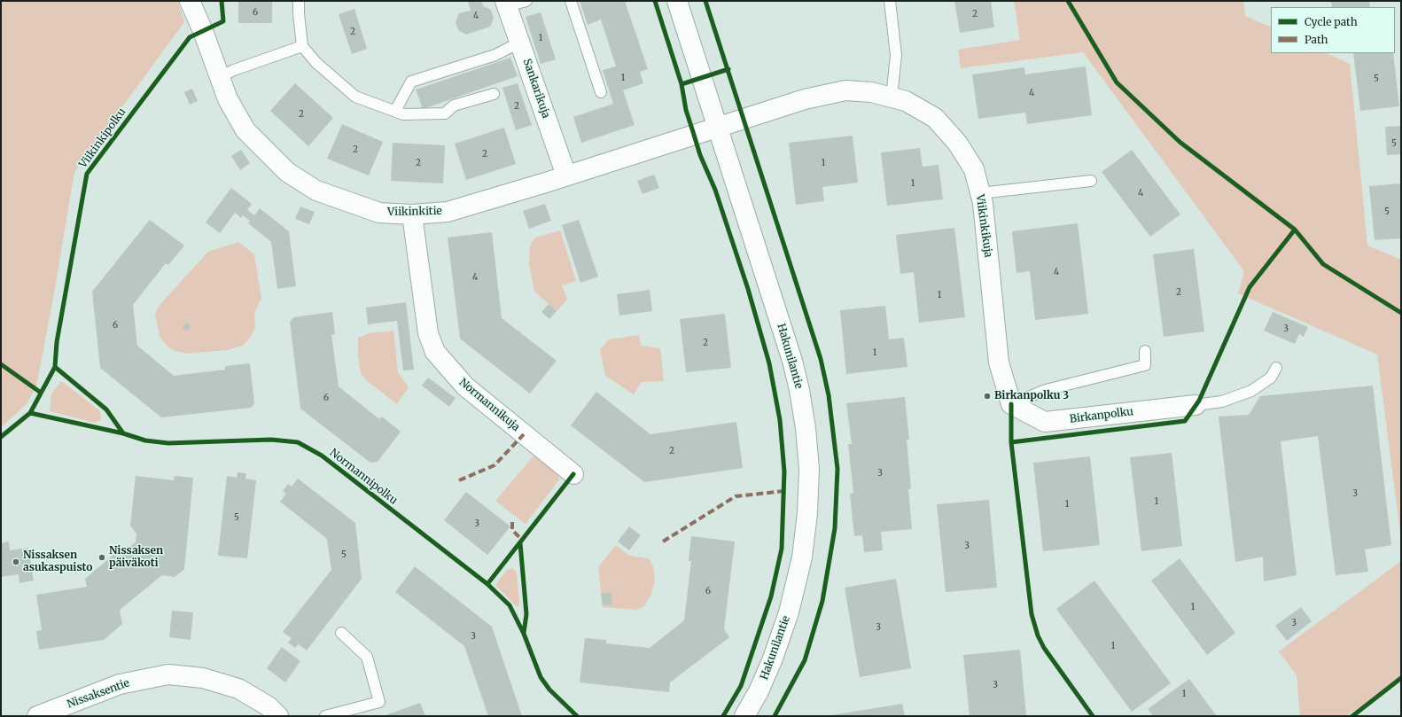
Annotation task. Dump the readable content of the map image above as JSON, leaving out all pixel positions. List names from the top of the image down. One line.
{"streets":{"street":["Sankarikuja","Viikinkitie","Viikinkikuja","Hakunilantie","Normannikuja","Birkanpolku","Nissaksentie"],"cycle path":["Viikinkipolku","Normannipolku"]},"crossings":[["Sankarikuja","Viikinkitie"],["Viikinkitie","Viikinkikuja"],["Viikinkitie","Hakunilantie"],["Viikinkitie","Normannikuja"],["Viikinkikuja","Hakunilantie"],["Viikinkikuja","Birkanpolku"]],"places":["Birkanpolku 3","Nissaksen päiväkoti","Nissaksen asukaspuisto"],"house_numbers":["6","2","4","2","1","1","5","4","2","2","5","2","2","2","1","1","4","5","4","4","2","1","6","3","2","1","6","2","3","3","1","1","5","3","3","5","6","1","3","3","3","1","3","1"],"legend":["Cycle path","Path"]}
